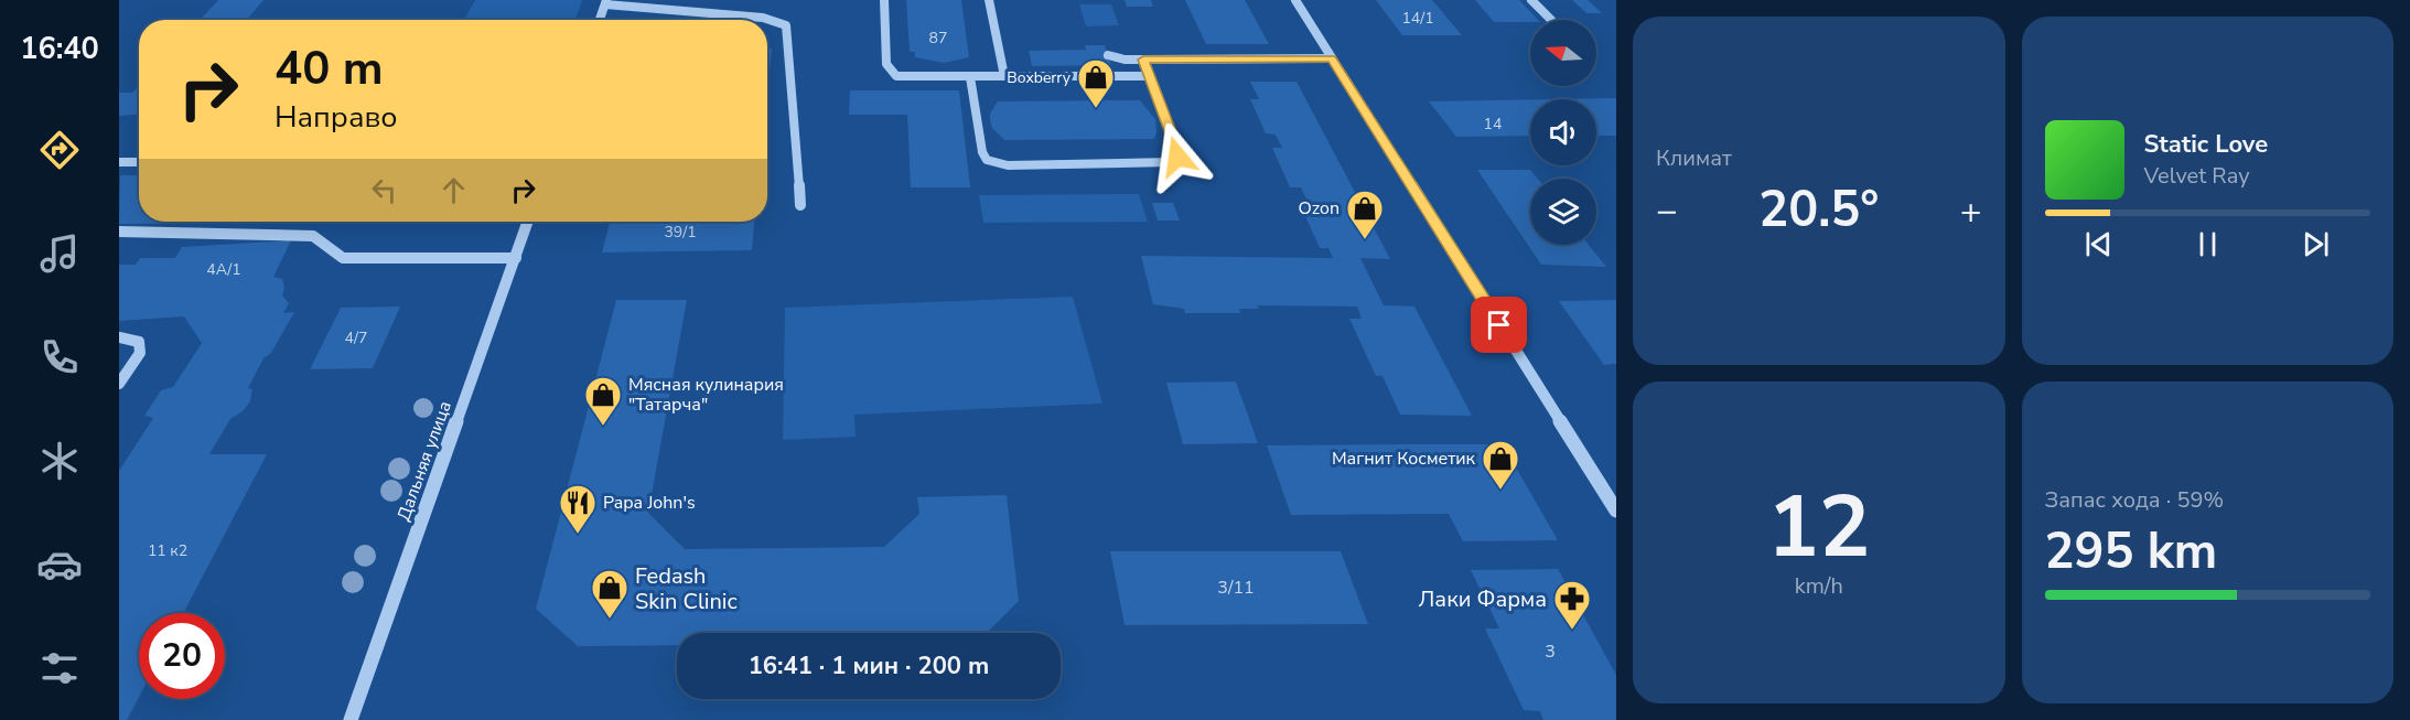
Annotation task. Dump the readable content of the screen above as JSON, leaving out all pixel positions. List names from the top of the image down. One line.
{"streets":{"street":["Дальняя улица"]},"places":{"shop":["Boxberry","Ozon","Мясная кулинария \"Татарча\"","Магнит Косметик","Fedash Skin Clinic"],"restaurant":["Papa John's"],"pharmacy":["Лаки Фарма"]},"house_numbers":["14/1","87","14","39/1","4А/1","4/7","11 к2","3/11","3"],"north":"left","page":{"tabs":"16:40","tile":["Климат",["12","km/h"],["Запас хода · 59%","295 km"]],"turn":["40 m","Направо"],"song":["Static Love","Velvet Ray"],"heat":["−","20.5°","+"],"limit":"20","trip":"16:41 · 1 мин · 200 m"}}
